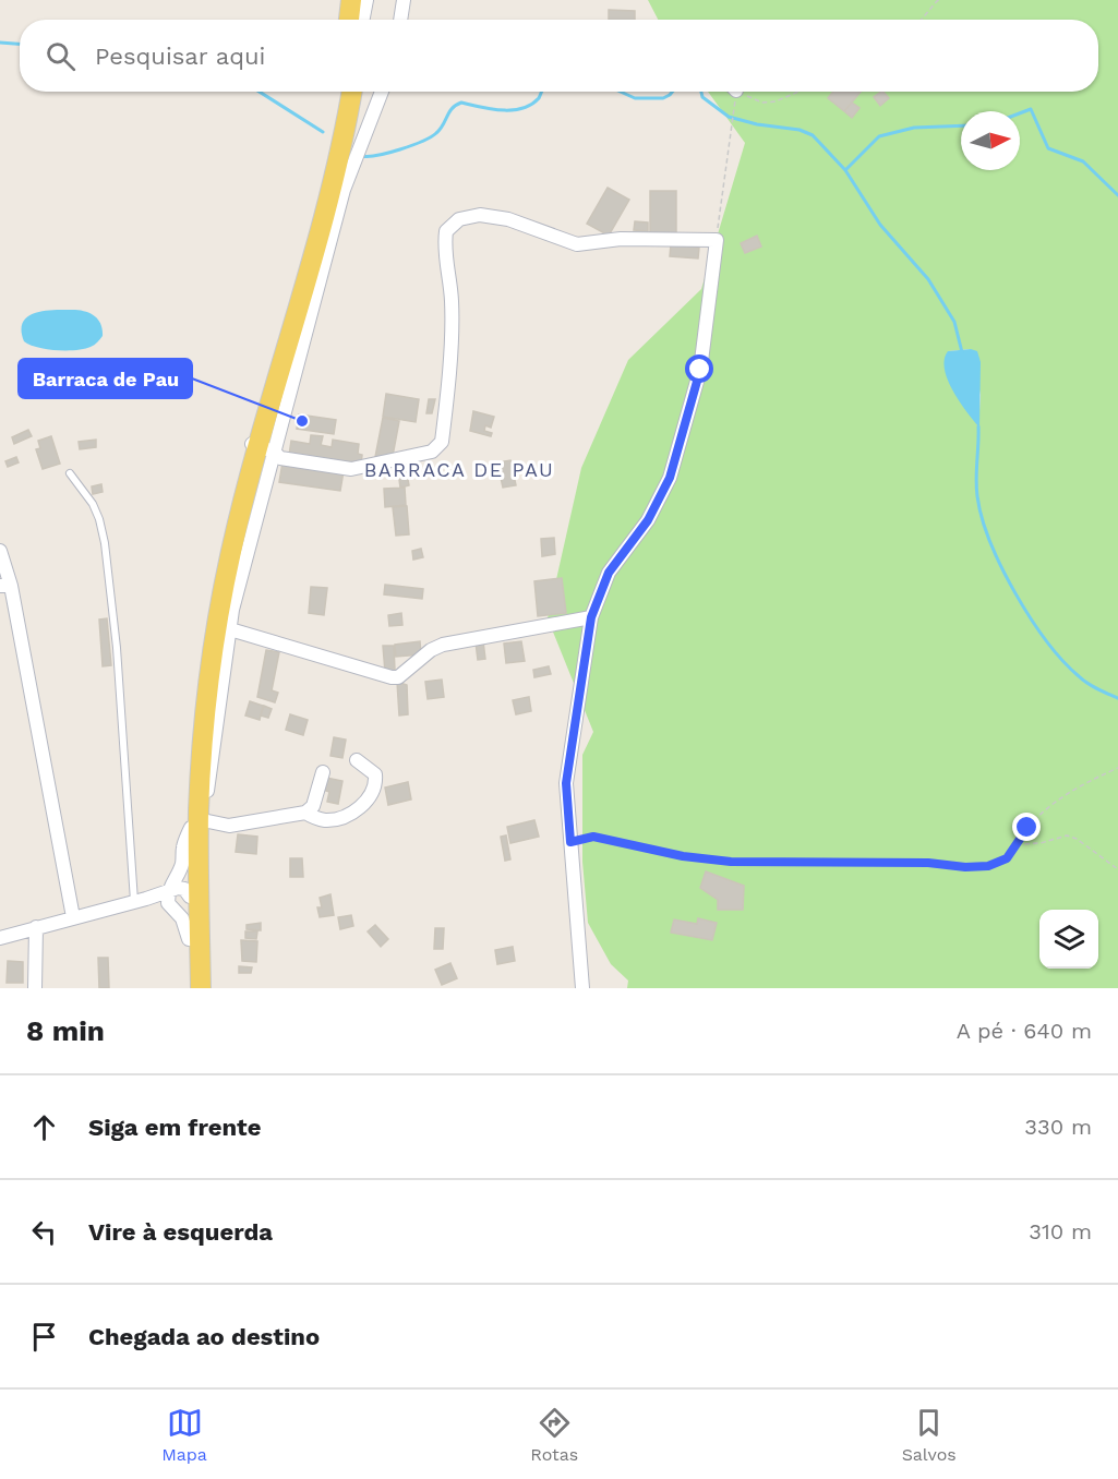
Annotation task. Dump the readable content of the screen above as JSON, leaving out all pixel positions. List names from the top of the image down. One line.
{"districts":["BARRACA DE PAU"],"places":["Barraca de Pau"],"north":"right","page":{"search":"Pesquisar aqui","heading":["8 min","A pé · 640 m"],"list":[["Siga em frente","330 m"],["Vire à esquerda","310 m"],"Chegada ao destino"],"nav":["Mapa","Rotas","Salvos"]}}
